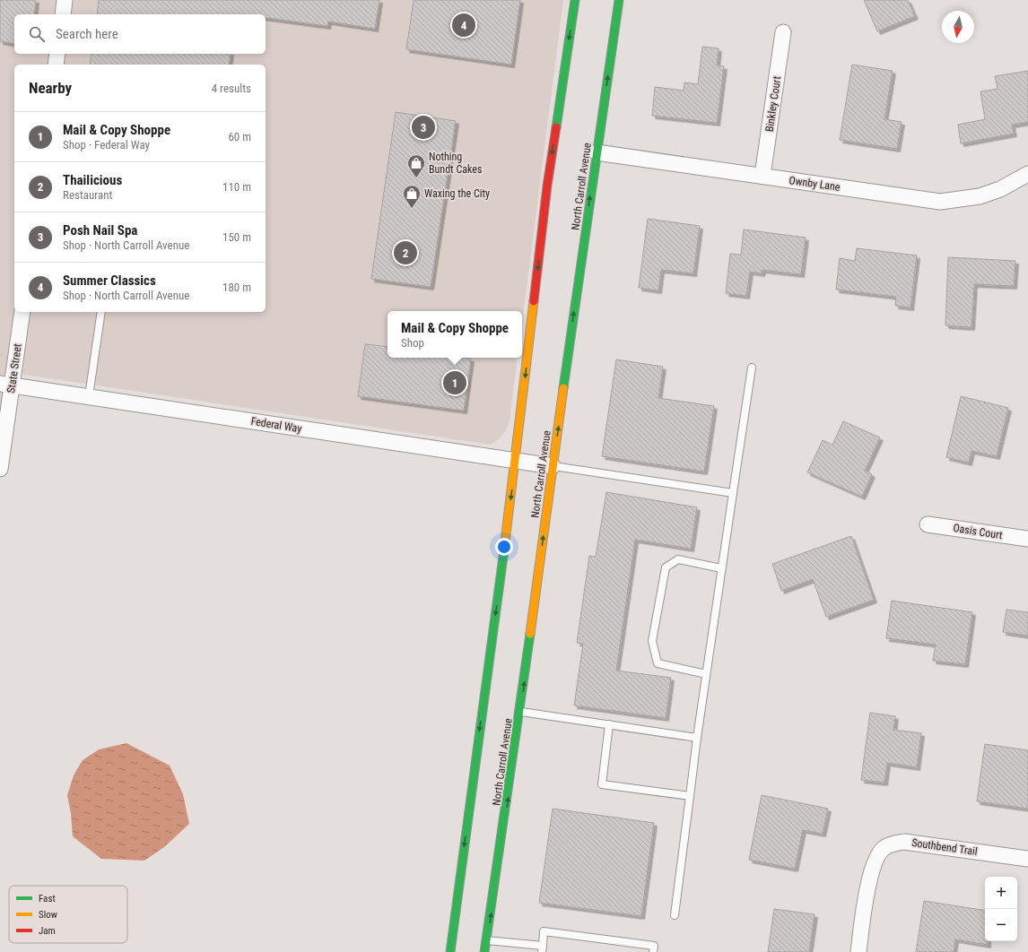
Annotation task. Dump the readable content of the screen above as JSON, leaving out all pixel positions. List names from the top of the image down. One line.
{"streets":{"main road":["North Carroll Avenue"],"street":["Binkley Court","Ownby Lane","State Street","Federal Way","Oasis Court","Southbend Trail"]},"crossings":[["Binkley Court","Ownby Lane"],["Ownby Lane","North Carroll Avenue"],["North Carroll Avenue","Federal Way"],["State Street","Federal Way"]],"places":{"shop":["Nothing Bundt Cakes","Waxing the City"]},"legend":["Fast","Slow","Jam"],"north":"bottom","page":{"pins":["4","3","2","1"],"search":"Search here","heading":["Nearby","4 results"],"list":[{"mark":"1","name":"Mail & Copy Shoppe","note":"Shop · Federal Way","value":"60 m"},{"mark":"2","name":"Thailicious","note":"Restaurant","value":"110 m"},{"mark":"3","name":"Posh Nail Spa","note":"Shop · North Carroll Avenue","value":"150 m"},{"mark":"4","name":"Summer Classics","note":"Shop · North Carroll Avenue","value":"180 m"}],"popup":["Mail & Copy Shoppe","Shop"],"map_buttons":["+","−"]}}
